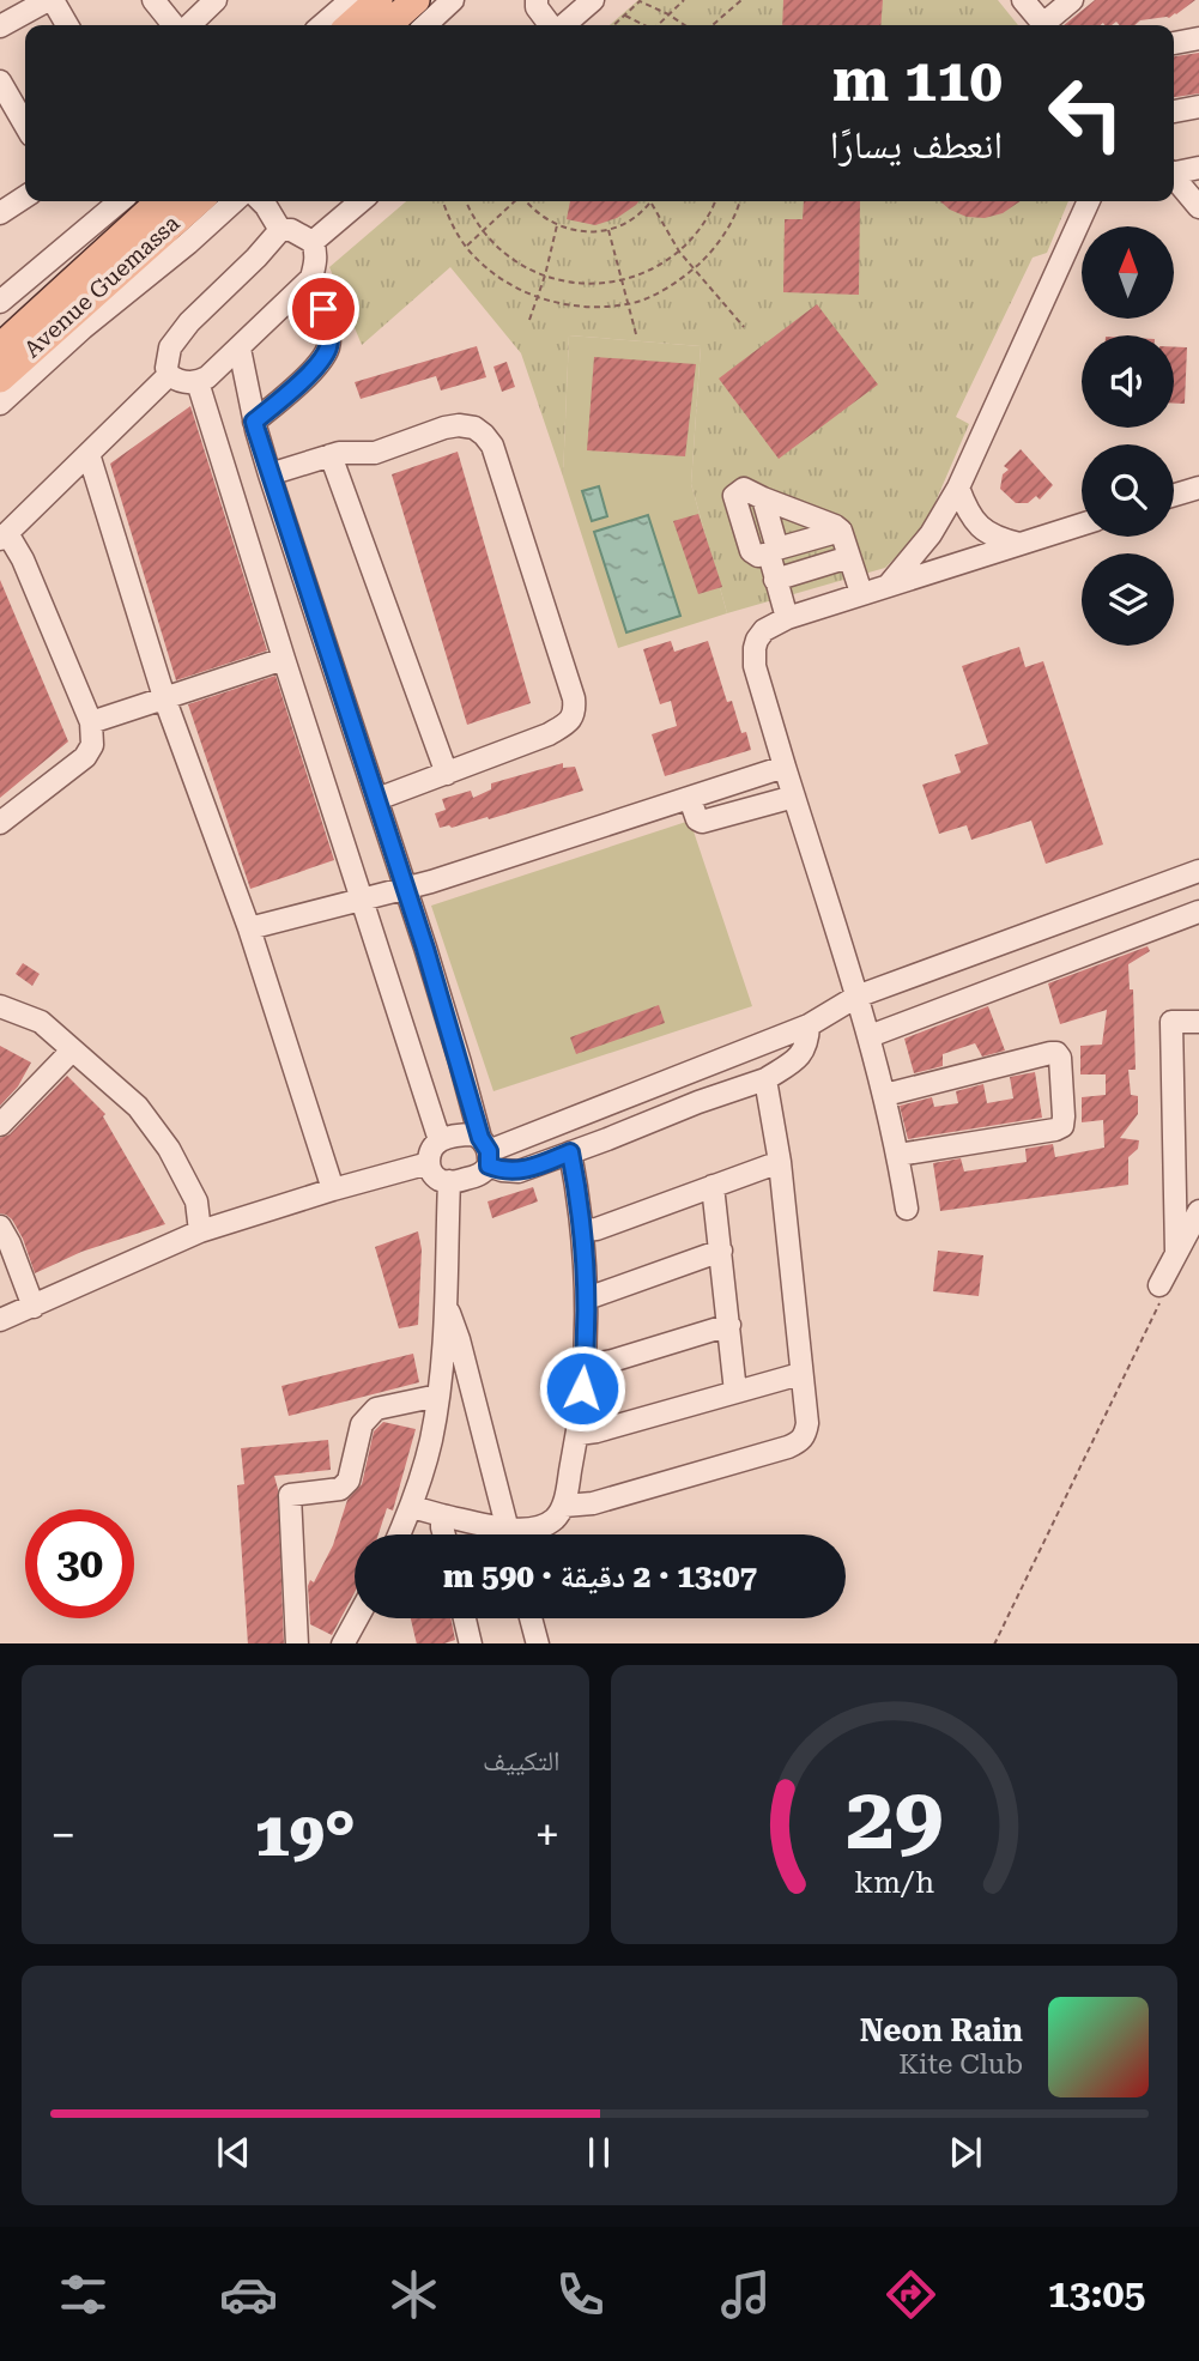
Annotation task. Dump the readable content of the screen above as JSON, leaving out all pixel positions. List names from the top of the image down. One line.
{"streets":{"main road":["Avenue Guemassa"]},"north":"top","page":{"turn":["110 m","انعطف يسارًا"],"limit":"30","trip":"13:07 · 2 دقيقة · 590 m","tile":"التكييف","heat":["−","19°","+"],"song":["Neon Rain","Kite Club"],"tabs":"13:05","gauge":["29","km/h"]}}
